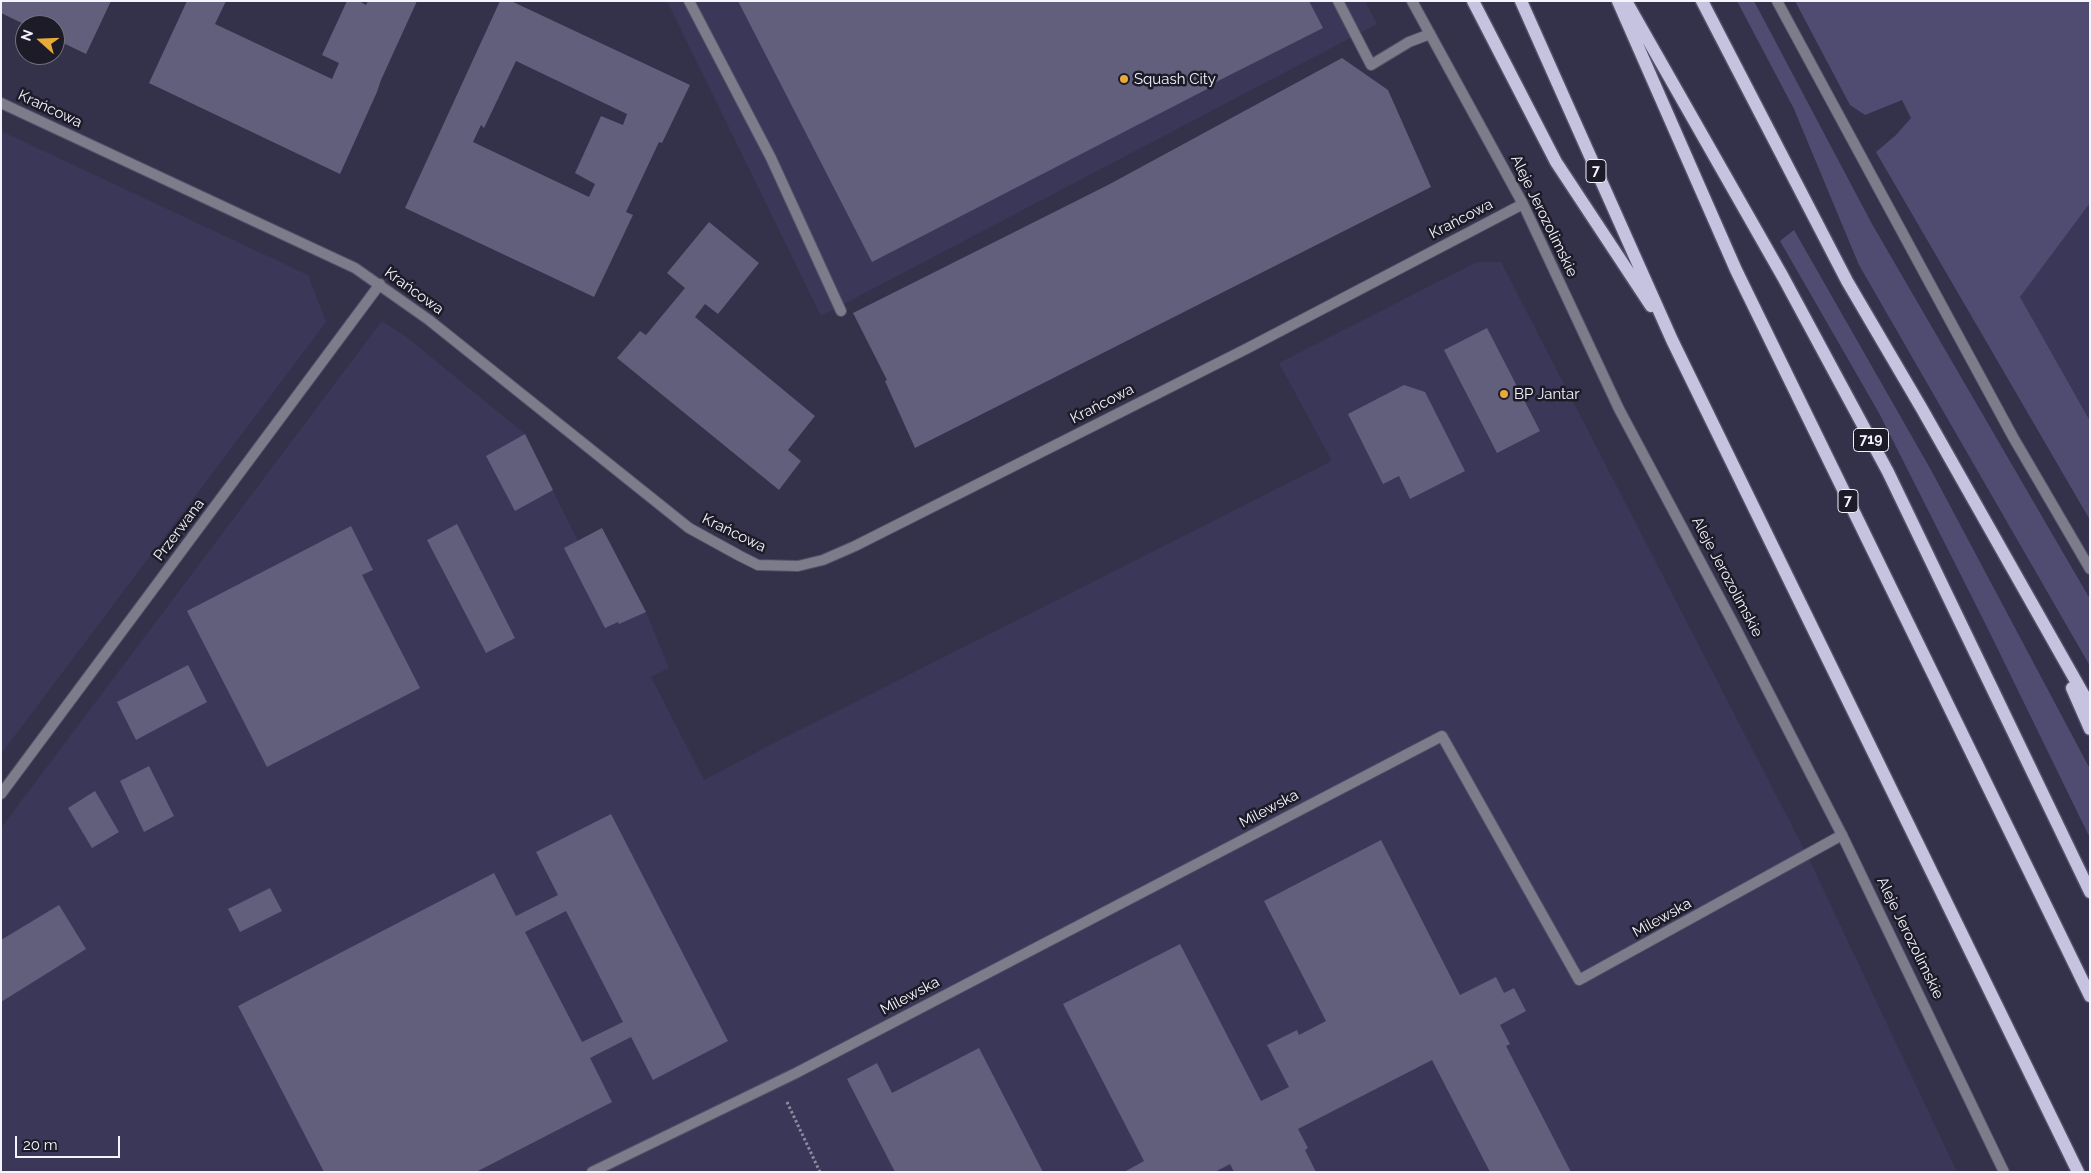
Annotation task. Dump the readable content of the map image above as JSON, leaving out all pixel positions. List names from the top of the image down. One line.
{"streets":{"main road":["7","719"],"street":["Krańcowa","Aleje Jerozolimskie","Przerwana","Milewska"]},"crossings":[["Krańcowa","Aleje Jerozolimskie"],["Krańcowa","Przerwana"],["Aleje Jerozolimskie","Milewska"]],"places":["Squash City","BP Jantar"],"scale_bar":"20 m","north":"left"}
